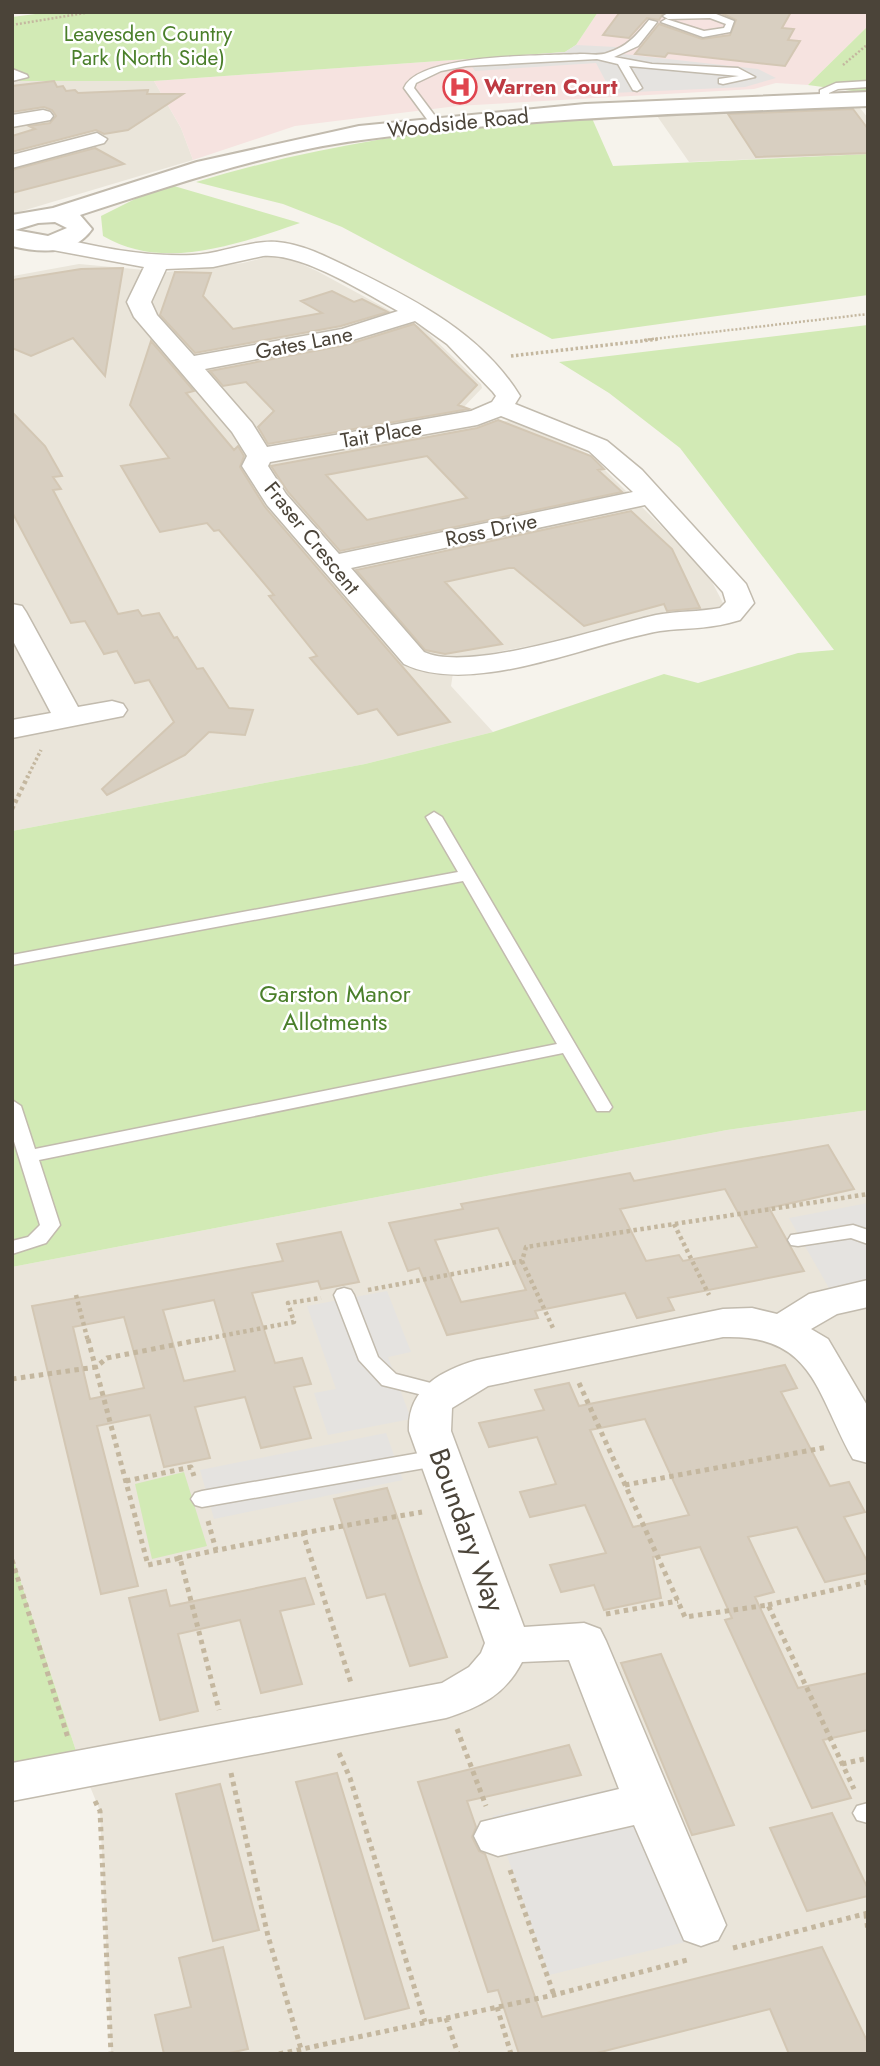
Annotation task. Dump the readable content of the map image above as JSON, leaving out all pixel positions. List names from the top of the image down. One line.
{"streets":{"street":["Woodside Road","Gates Lane","Tait Place","Ross Drive","Fraser Crescent","Boundary Way"]},"crossings":[["Gates Lane","Fraser Crescent"],["Tait Place","Fraser Crescent"],["Ross Drive","Fraser Crescent"]],"parks":["Leavesden Country Park (North Side)","Garston Manor Allotments"],"places":{"hospital":["Warren Court"]}}
